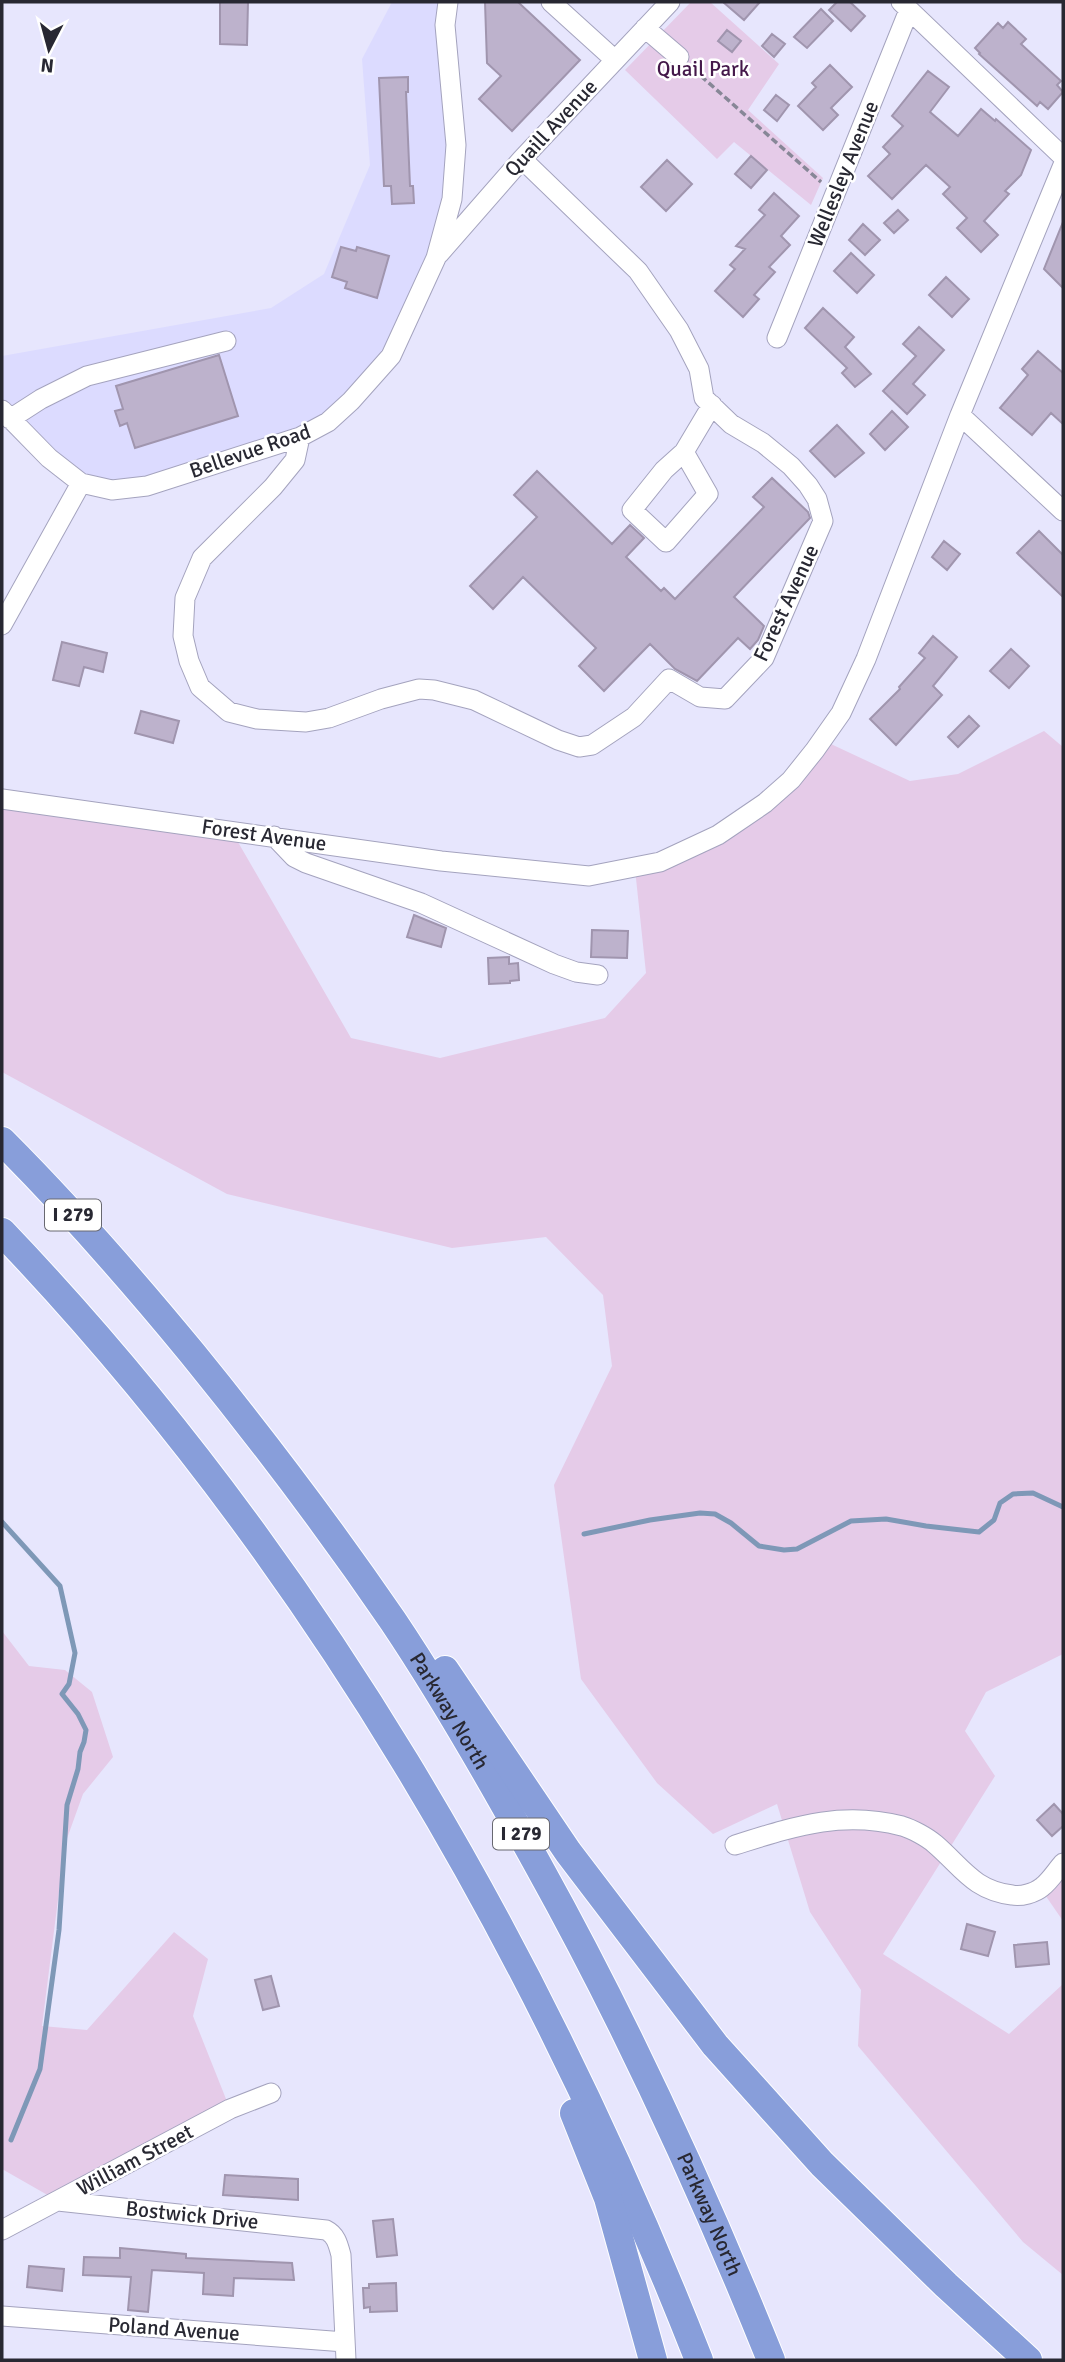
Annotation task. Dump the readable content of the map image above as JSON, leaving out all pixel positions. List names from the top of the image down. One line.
{"streets":{"highway":["I 279","Parkway North"],"street":["Quaill Avenue","Wellesley Avenue","Bellevue Road","Forest Avenue","William Street","Bostwick Drive","Poland Avenue"]},"crossings":[["Quaill Avenue","Bellevue Road"],["Quaill Avenue","Forest Avenue"],["Bellevue Road","Forest Avenue"],["William Street","Bostwick Drive"],["Bostwick Drive","Poland Avenue"]],"parks":["Quail Park"],"north":"bottom"}
